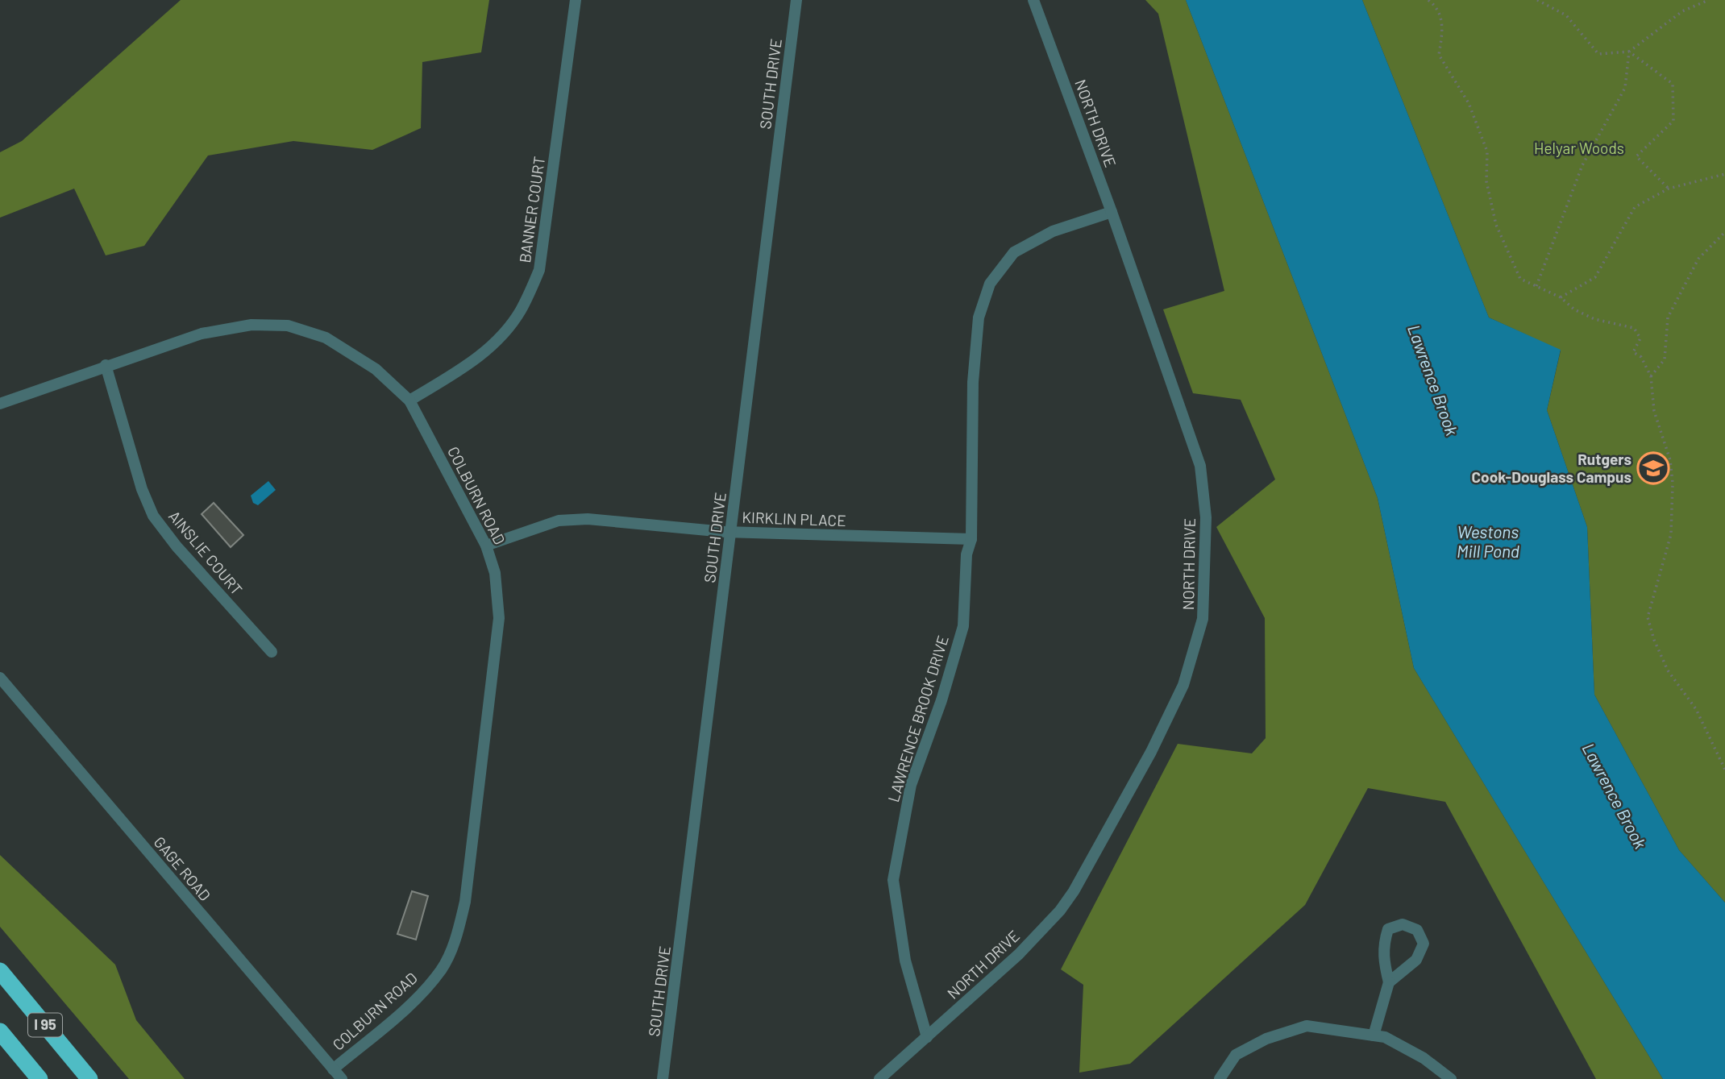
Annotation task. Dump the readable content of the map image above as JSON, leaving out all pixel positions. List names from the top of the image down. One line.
{"streets":{"highway":["I 95"],"street":["SOUTH DRIVE","NORTH DRIVE","BANNER COURT","COLBURN ROAD","KIRKLIN PLACE","AINSLIE COURT","LAWRENCE BROOK DRIVE","GAGE ROAD"]},"crossings":[["SOUTH DRIVE","KIRKLIN PLACE"],["NORTH DRIVE","LAWRENCE BROOK DRIVE"],["BANNER COURT","COLBURN ROAD"],["COLBURN ROAD","KIRKLIN PLACE"],["COLBURN ROAD","AINSLIE COURT"],["COLBURN ROAD","GAGE ROAD"],["KIRKLIN PLACE","LAWRENCE BROOK DRIVE"]],"water":["Lawrence Brook","Westons Mill Pond"],"parks":["Helyar Woods"],"places":{"school or university":["Rutgers Cook-Douglass Campus"]}}
